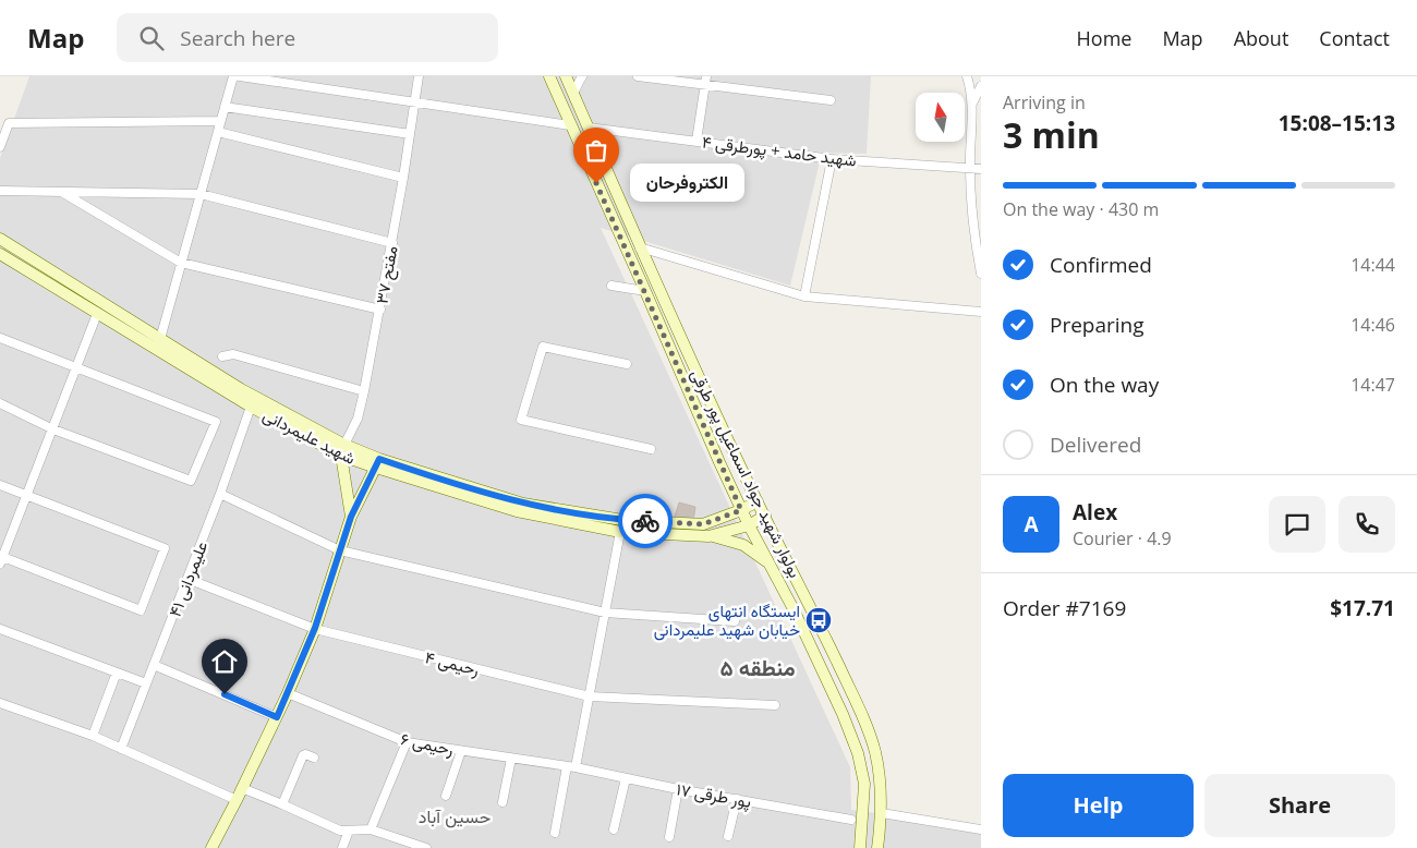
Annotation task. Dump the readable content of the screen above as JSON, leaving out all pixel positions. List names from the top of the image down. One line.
{"streets":{"main road":["شهید علیمردانی","بولوار شهید جواد اسماعیل پور طرقی"],"street":["شهید حامد + پورطرقی ۴","مفتح ۳۷","علیمردانی ۴۱","رحیمی ۴","رحیمی ۶","پور طرقی ۱۷"]},"crossings":[["شهید حامد + پورطرقی ۴","بولوار شهید جواد اسماعیل پور طرقی"],["مفتح ۳۷","شهید علیمردانی"],["شهید علیمردانی","بولوار شهید جواد اسماعیل پور طرقی"],["شهید علیمردانی","علیمردانی ۴۱"],["علیمردانی ۴۱","رحیمی ۴"],["رحیمی ۶","پور طرقی ۱۷"]],"districts":["منطقه ۵","حسین آباد"],"places":{"other":["الکتروفرحان"],"bus stop":["ایستگاه انتهای خیابان شهید علیمردانی"]},"north":"top","page":{"header":"Map","search":"Search here","nav":["Home","Map","About","Contact"],"heading":["3 min","Arriving in","15:08–15:13"],"panel":["Alex","Courier · 4.9","Order #7169","$17.71"],"bubble":"الکتروفرحان","bar":"On the way · 430 m","list":[["Confirmed","14:44"],["Preparing","14:46"],["On the way","14:47"],"Delivered"],"round":"A","buttons":["Help","Share"]}}
